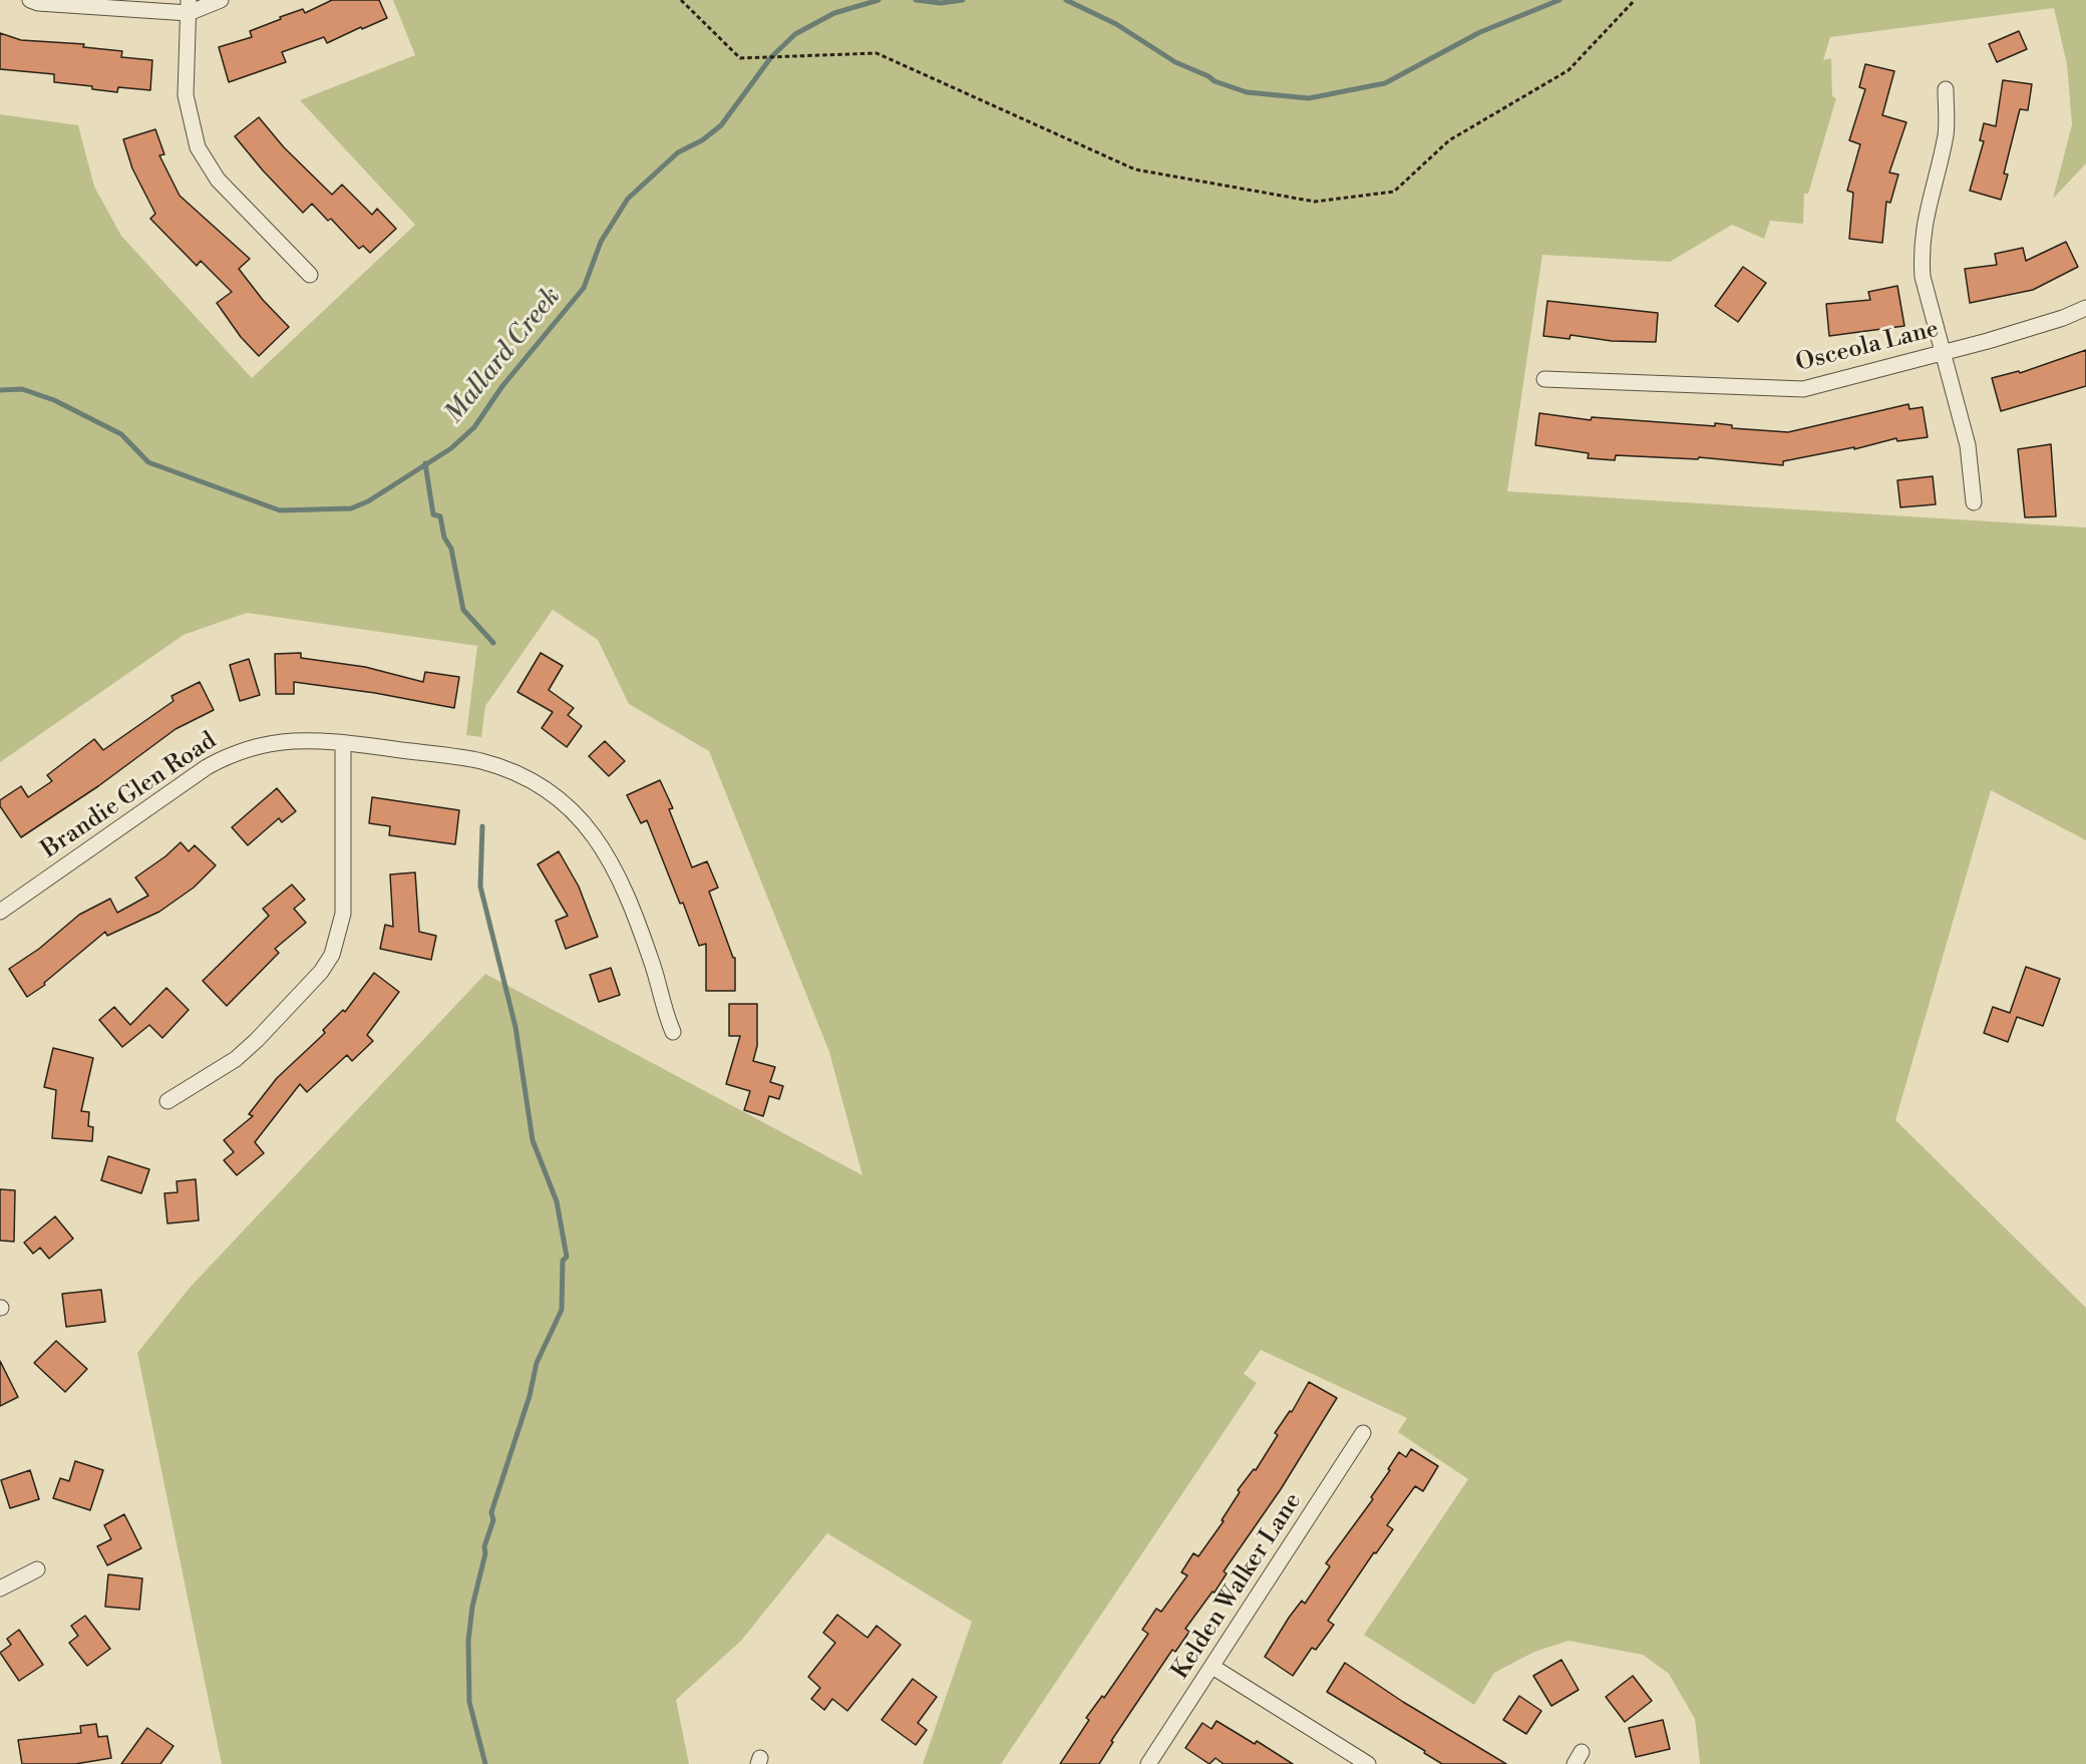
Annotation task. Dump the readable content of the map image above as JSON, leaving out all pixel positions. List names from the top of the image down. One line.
{"streets":{"street":["Osceola Lane","Brandie Glen Road","Kelden Walker Lane"]},"water":["Mallard Creek"]}
